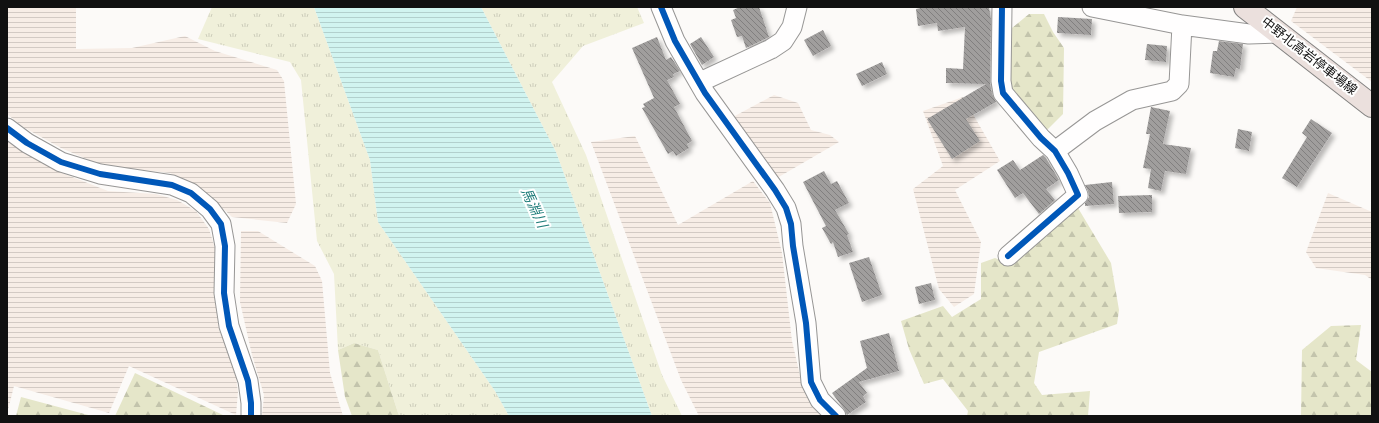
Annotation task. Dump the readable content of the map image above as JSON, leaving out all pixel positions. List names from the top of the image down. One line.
{"streets":{"main road":["中野北高岩停車場線"]},"water":["馬淵川"]}
